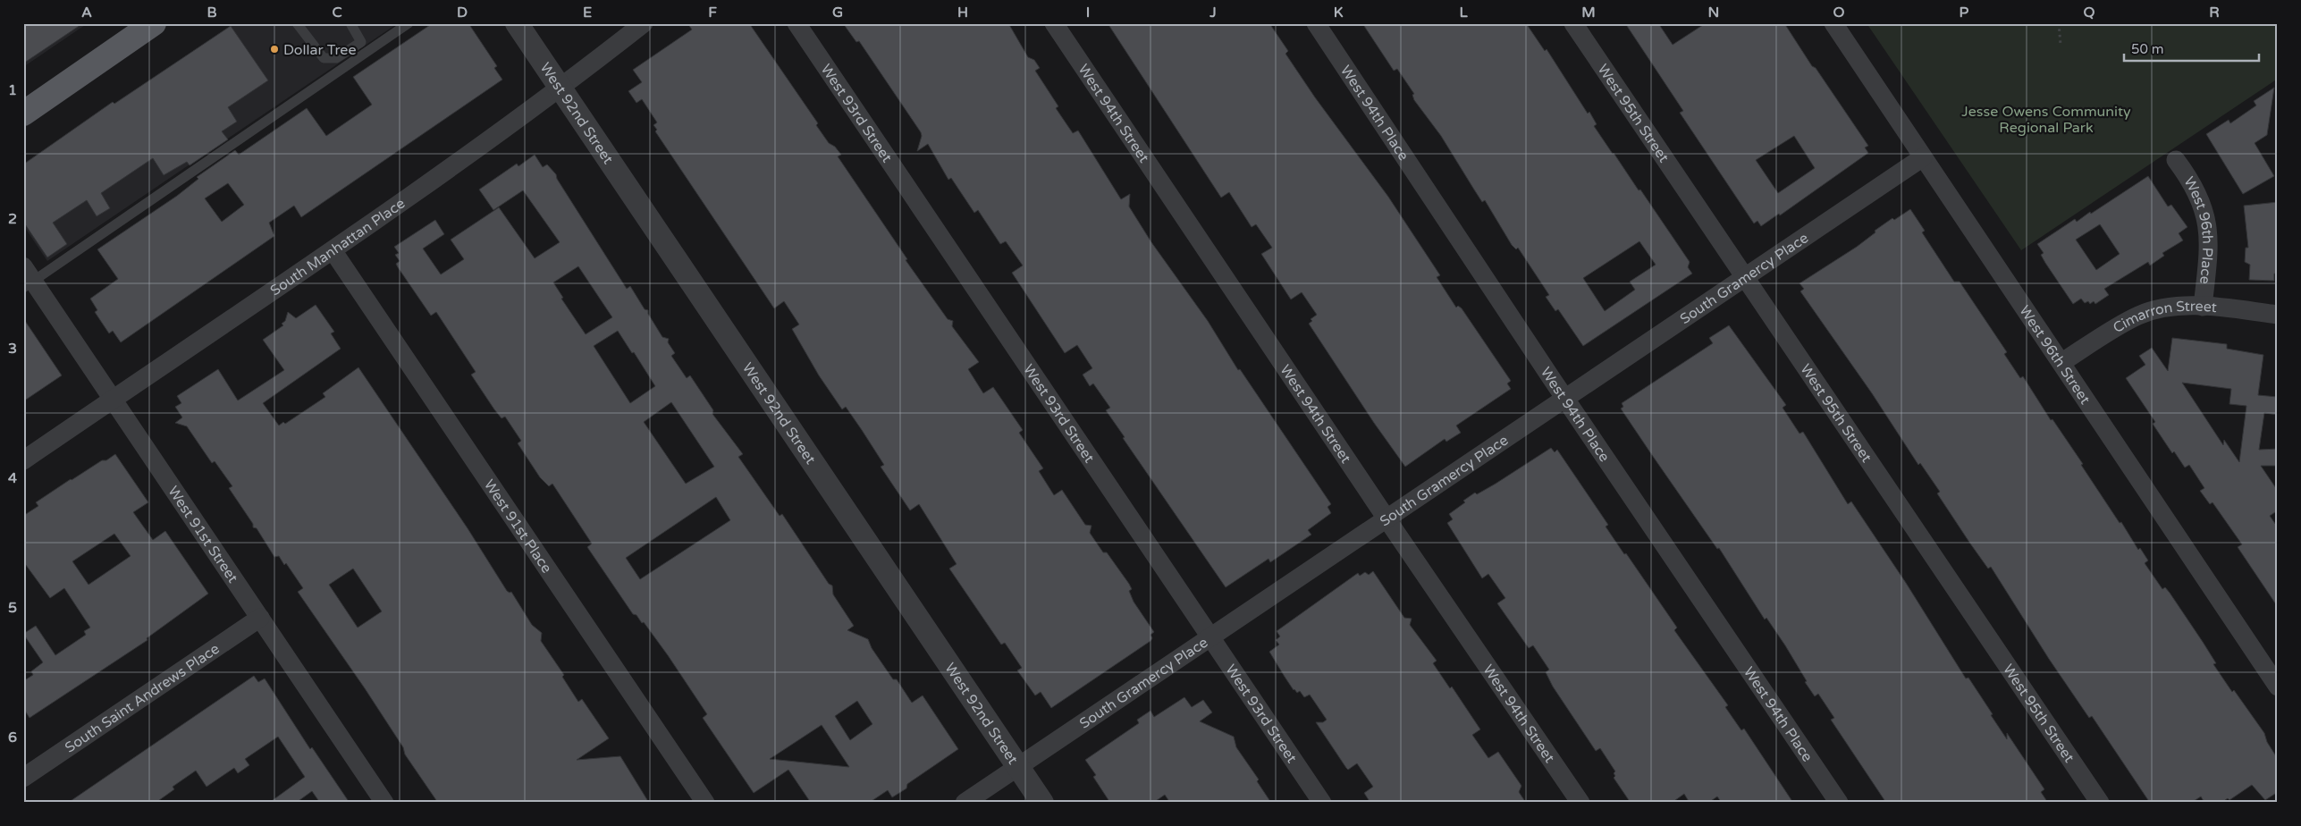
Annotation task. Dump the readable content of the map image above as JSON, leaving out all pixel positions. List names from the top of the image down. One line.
{"streets":{"street":["West 92nd Street","West 93rd Street","West 94th Place","West 94th Street","West 95th Street","West 96th Place","South Manhattan Place","South Gramercy Place","Cimarron Street","West 96th Street","West 91st Place","West 91st Street","South Saint Andrews Place"]},"crossings":[["West 92nd Street","South Manhattan Place"],["West 92nd Street","South Gramercy Place"],["West 93rd Street","South Gramercy Place"],["West 94th Place","South Gramercy Place"],["West 94th Street","South Gramercy Place"],["West 95th Street","South Gramercy Place"],["West 96th Place","Cimarron Street"],["South Manhattan Place","West 91st Place"],["South Manhattan Place","West 91st Street"],["South Gramercy Place","West 96th Street"],["Cimarron Street","West 96th Street"],["West 91st Street","South Saint Andrews Place"]],"parks":["Jesse Owens Community Regional Park"],"places":["Dollar Tree"],"scale_bar":"50 m","grid":{"columns":["A","B","C","D","E","F","G","H","I","J","K","L","M","N","O","P","Q","R"],"rows":["1","2","3","4","5","6"]}}
